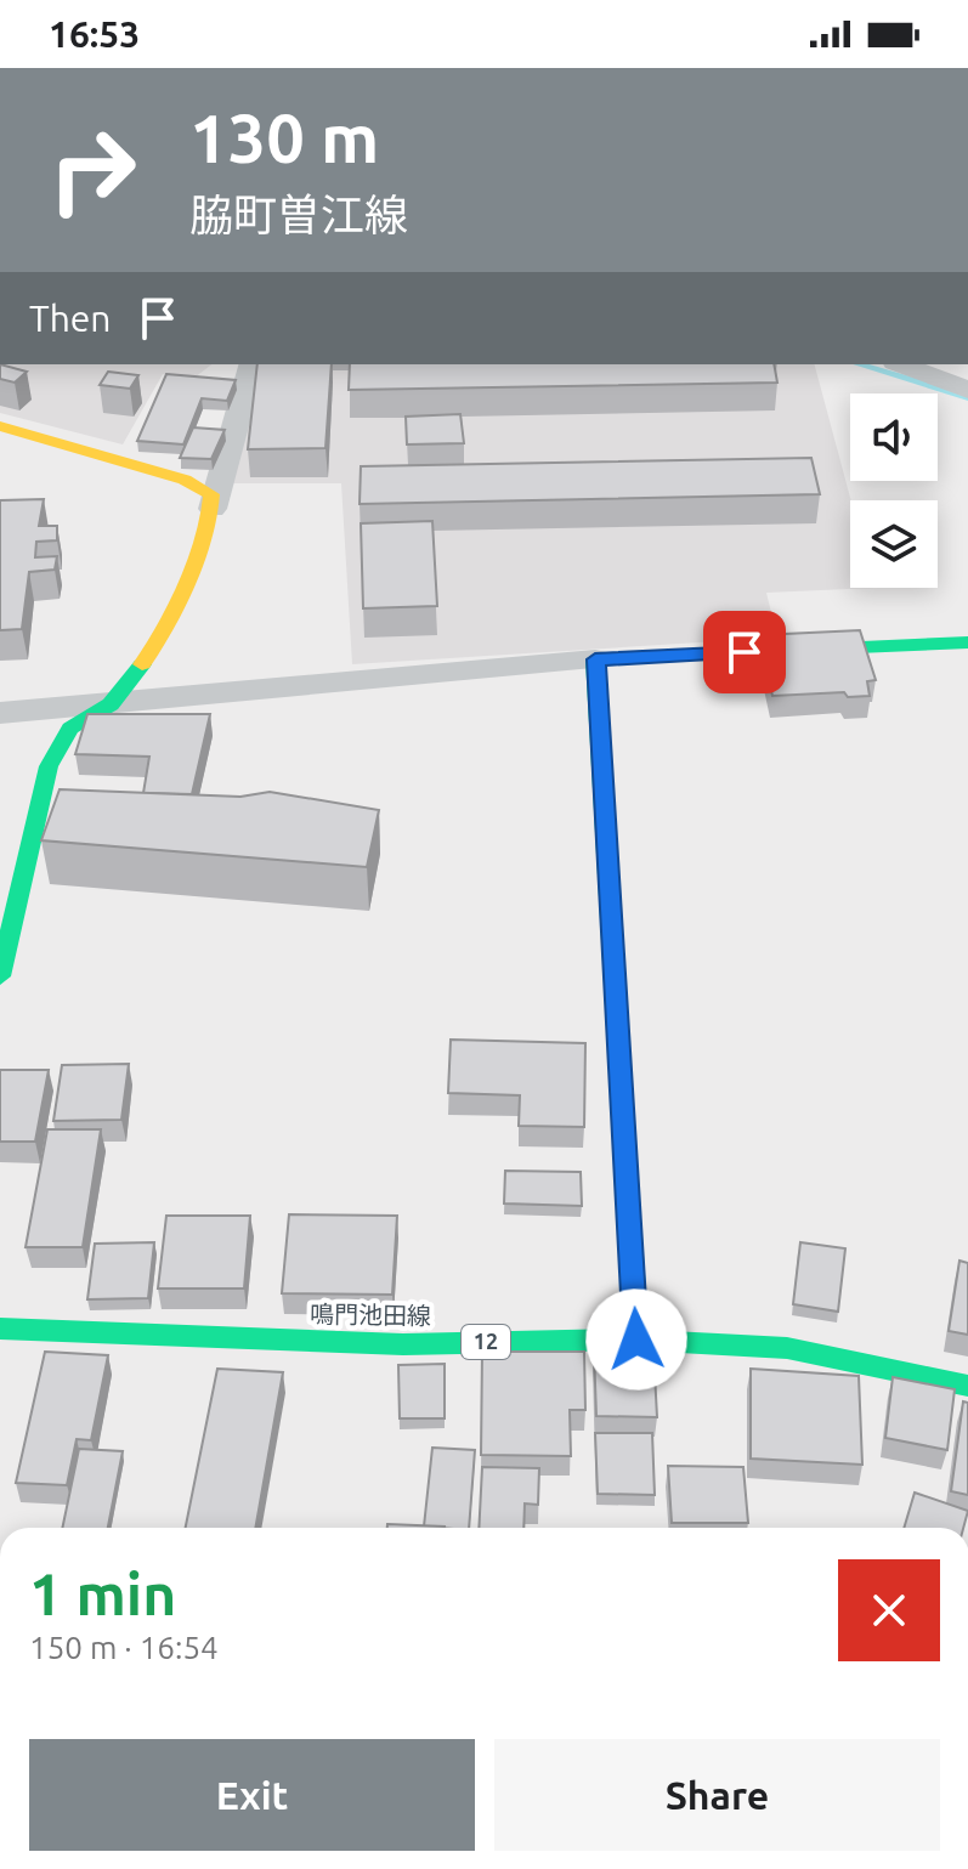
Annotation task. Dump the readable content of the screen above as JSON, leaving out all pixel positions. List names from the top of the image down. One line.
{"streets":{"main road":["鳴門池田線","12"]},"page":{"status":"16:53","turn":["130 m","脇町曽江線"],"then":"Then","heading":["1 min","150 m · 16:54"],"buttons":["Exit","Share"]}}
